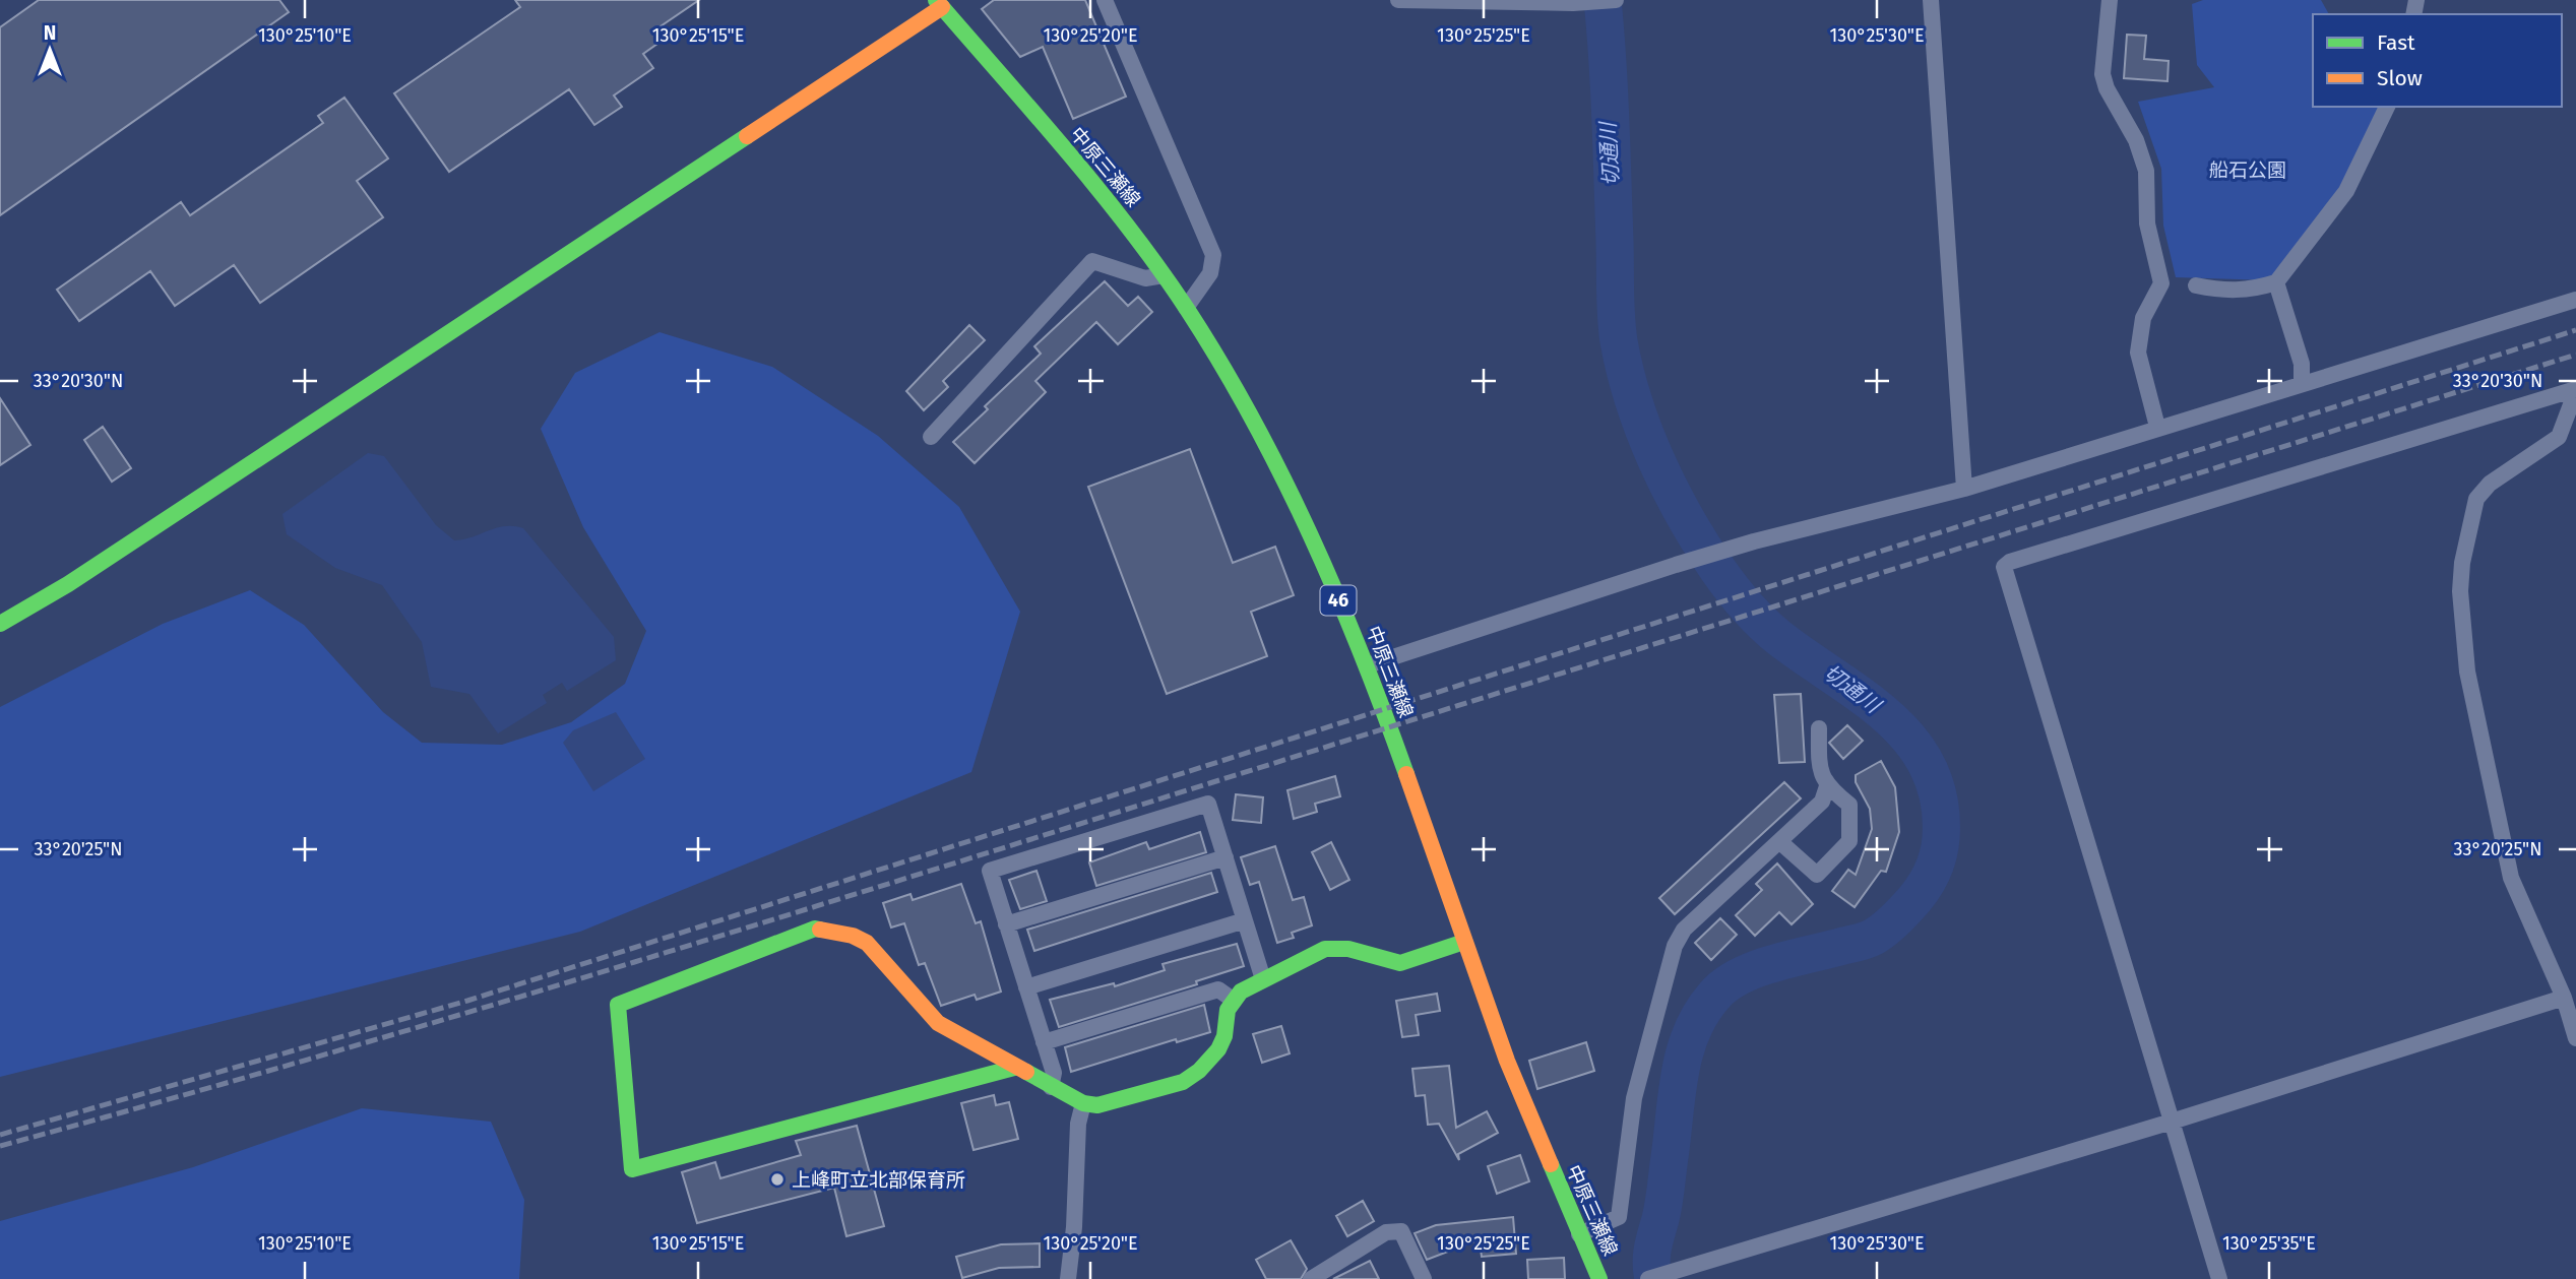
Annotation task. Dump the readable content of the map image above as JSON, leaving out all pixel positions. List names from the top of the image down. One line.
{"streets":{"street":["中原三瀬線","46"]},"water":["切通川"],"parks":["船石公園"],"places":["上峰町立北部保育所"],"legend":["Fast","Slow"],"north":"top","coordinates":["130°25'10\"E","130°25'15\"E","130°25'20\"E","130°25'25\"E","130°25'30\"E","33°20'30\"N","33°20'25\"N","130°25'35\"E"]}
